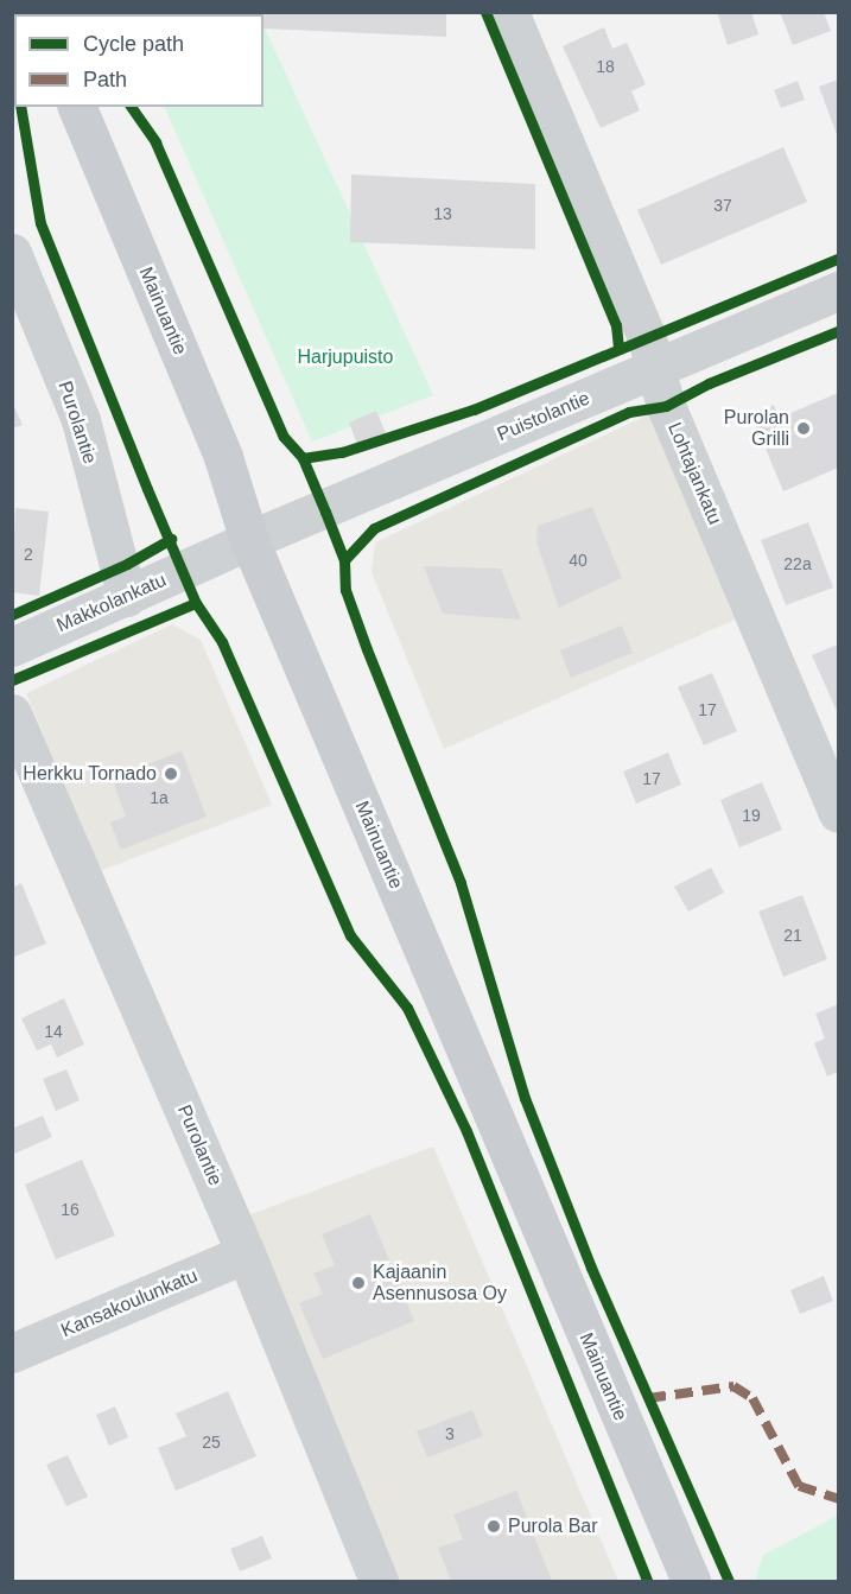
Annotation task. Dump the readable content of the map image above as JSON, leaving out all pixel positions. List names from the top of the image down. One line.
{"streets":{"main road":["Mainuantie"],"street":["Puistolantie","Purolantie","Lohtajankatu","Makkolankatu","Kansakoulunkatu"]},"crossings":[["Mainuantie","Puistolantie"],["Mainuantie","Makkolankatu"],["Puistolantie","Lohtajankatu"],["Puistolantie","Makkolankatu"],["Purolantie","Makkolankatu"],["Purolantie","Kansakoulunkatu"]],"parks":["Harjupuisto"],"places":["Purolan Grilli","Herkku Tornado","Kajaanin Asennusosa Oy","Purola Bar"],"house_numbers":["18","37","13","2","40","22a","17","17","1a","19","21","14","16","3","25"],"legend":["Cycle path","Path"]}
